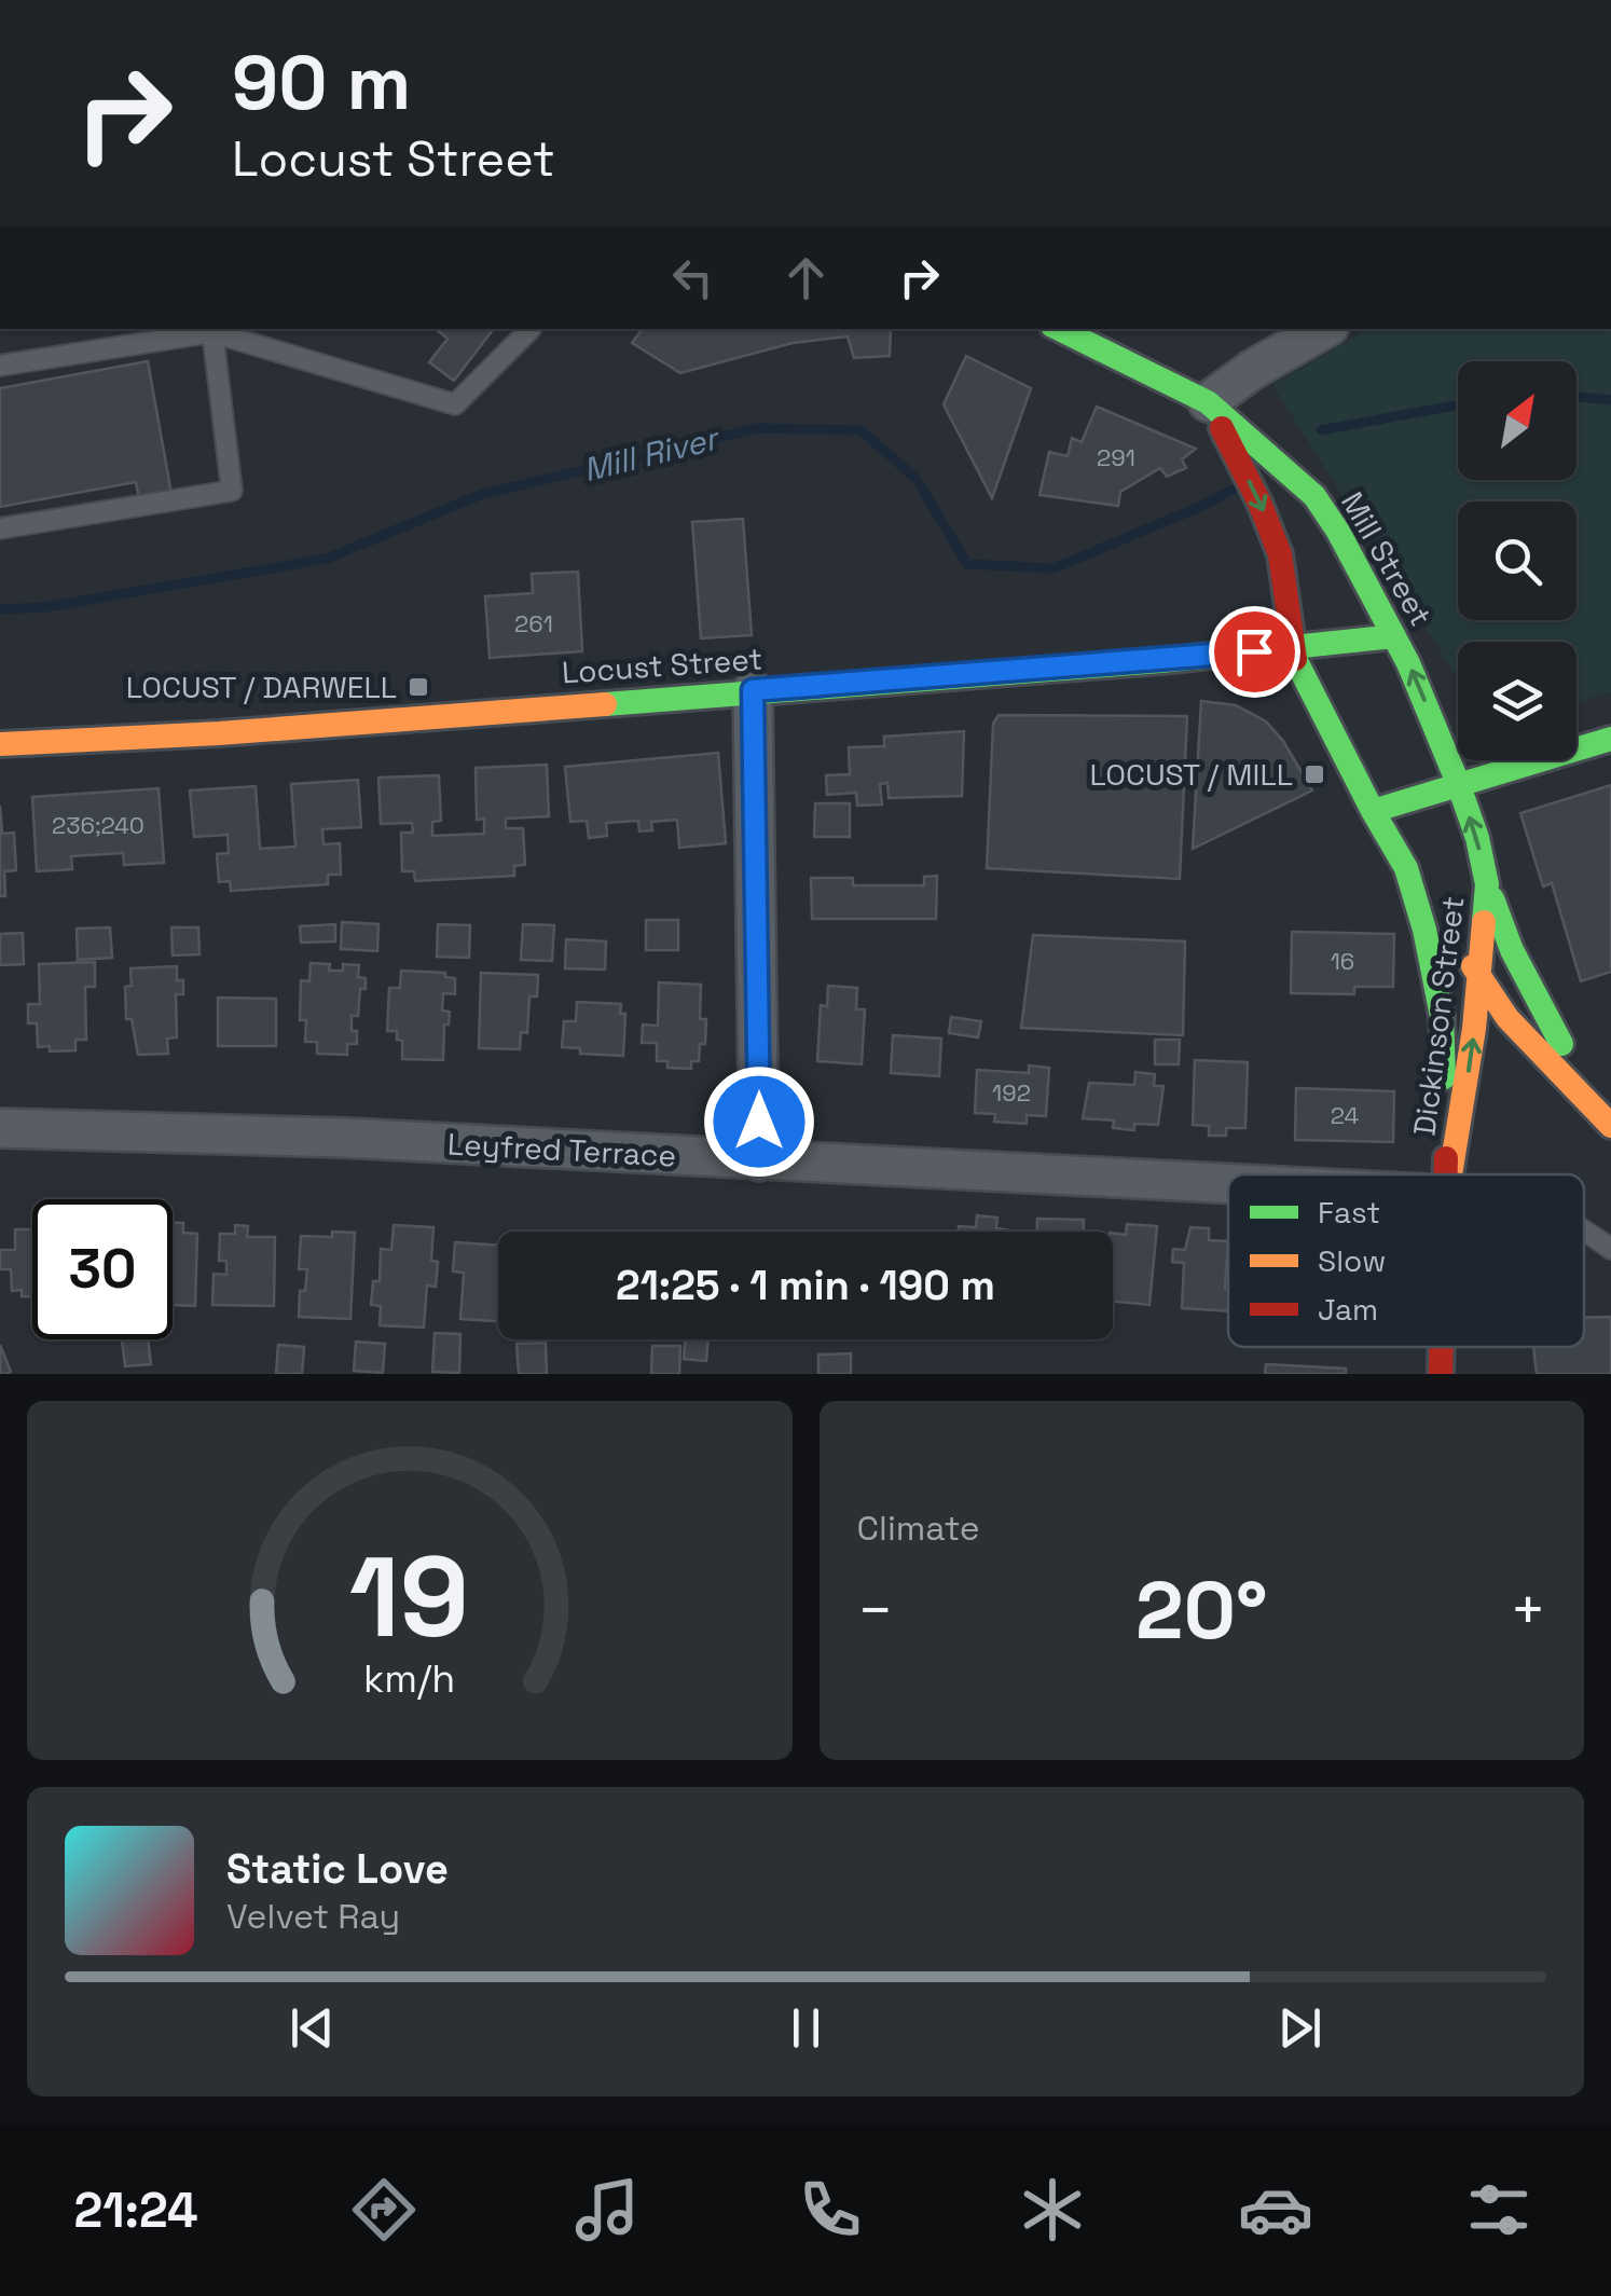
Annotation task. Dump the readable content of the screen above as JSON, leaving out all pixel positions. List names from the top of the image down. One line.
{"streets":{"street":["Mill Street","Locust Street","Dickinson Street","Leyfred Terrace"]},"crossings":[["Mill Street","Locust Street"],["Mill Street","Dickinson Street"]],"water":["Mill River"],"places":{"transit":["LOCUST / DARWELL","LOCUST / MILL"]},"house_numbers":["291","261","236;240","16","192","24"],"legend":["Fast","Slow","Jam"],"north":"top right","page":{"turn":["90 m","Locust Street"],"limit":"30","trip":"21:25 · 1 min · 190 m","tile":"Climate","heat":["−","20°","+"],"song":["Static Love","Velvet Ray"],"tabs":"21:24","gauge":["19","km/h"]}}
